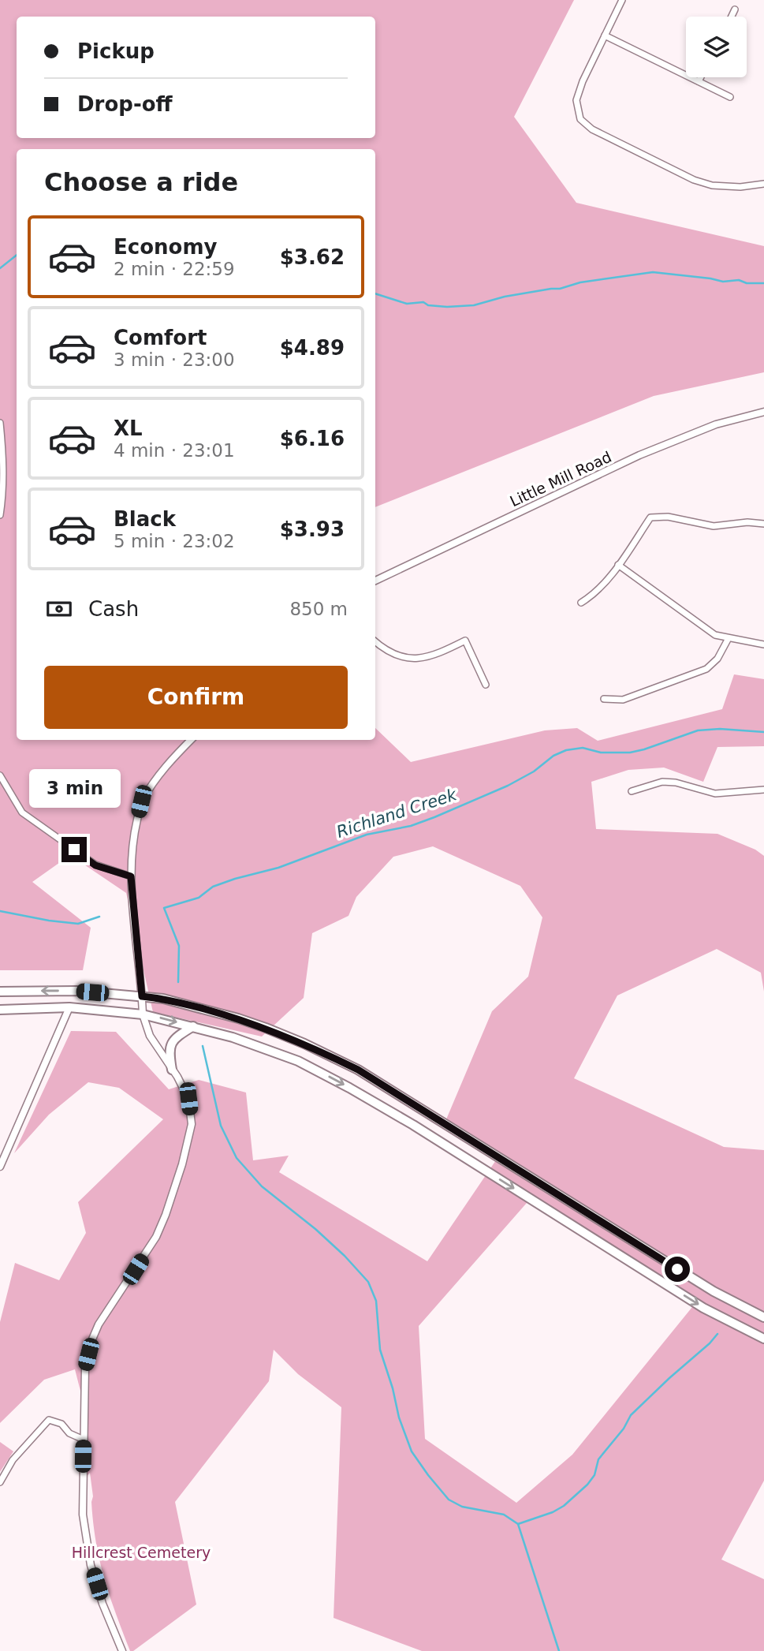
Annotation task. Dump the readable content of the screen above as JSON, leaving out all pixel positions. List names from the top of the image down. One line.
{"streets":{"street":["Little Mill Road"]},"water":["Richland Creek"],"parks":["Hillcrest Cemetery"],"page":{"banner":["Pickup","Drop-off"],"heading":"Choose a ride","list":[{"name":"Economy","note":"2 min · 22:59","value":"$3.62"},{"name":"Comfort","note":"3 min · 23:00","value":"$4.89"},{"name":"XL","note":"4 min · 23:01","value":"$6.16"},{"name":"Black","note":"5 min · 23:02","value":"$3.93"}],"pay":["Cash","850 m"],"buttons":"Confirm","bubble":"3 min"}}
